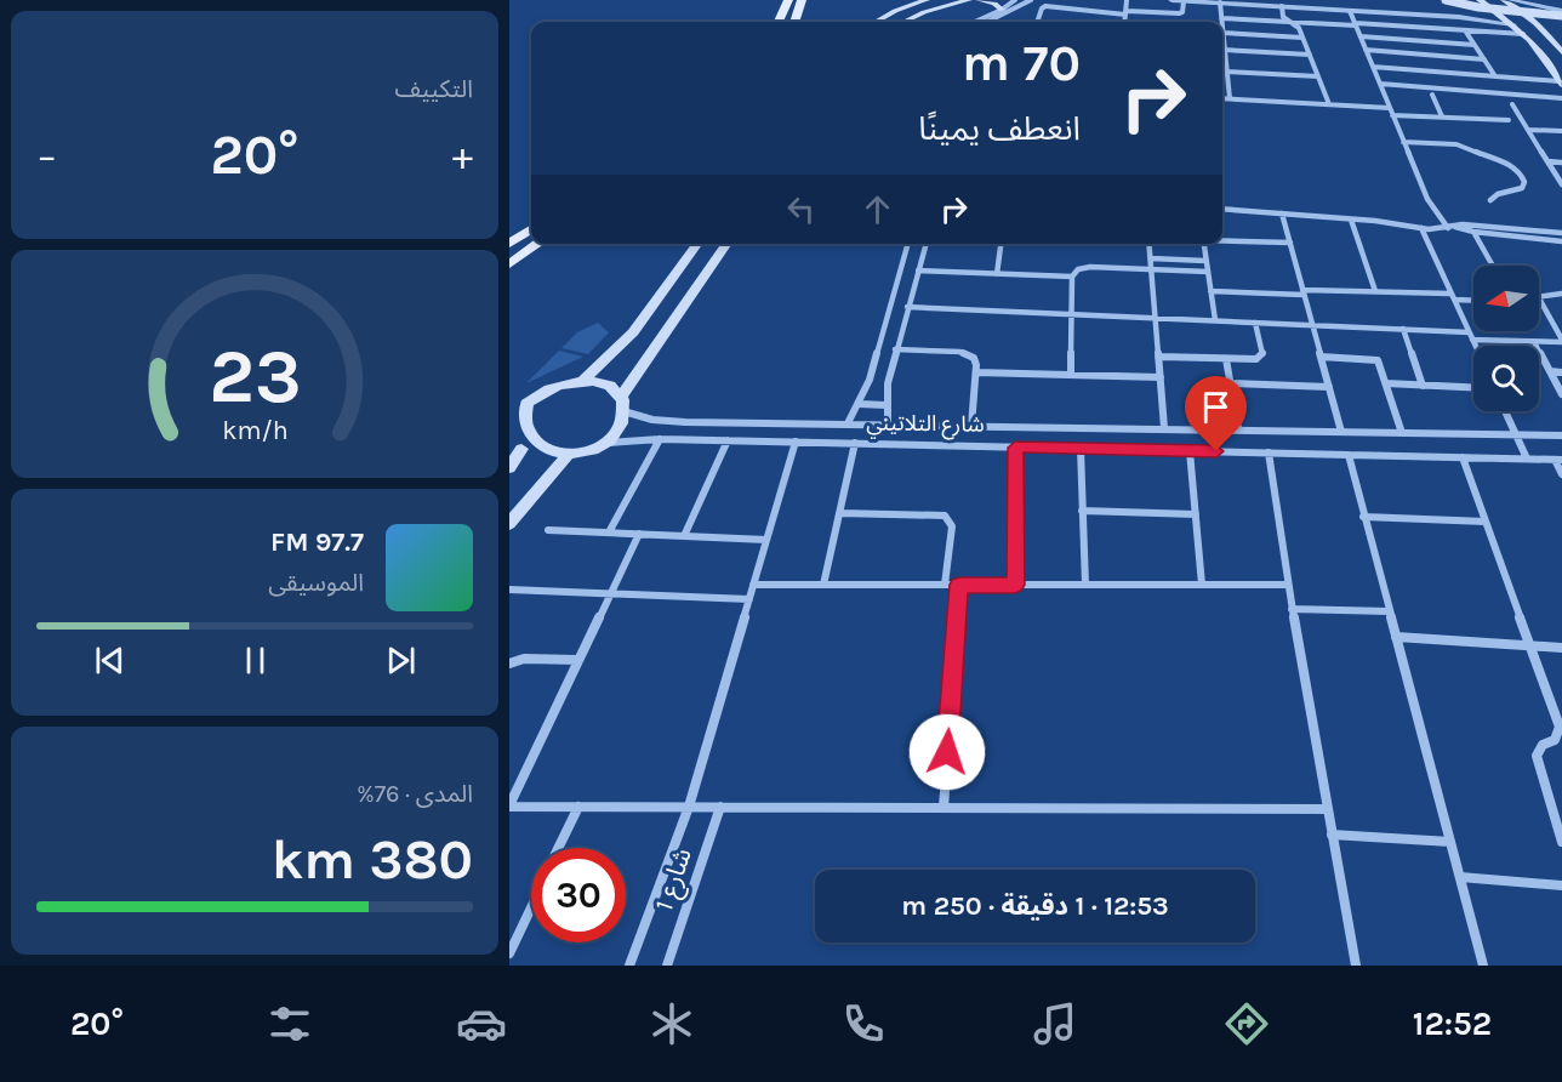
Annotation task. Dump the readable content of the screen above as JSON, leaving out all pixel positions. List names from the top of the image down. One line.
{"streets":{"street":["شارع التلاتيني","شارع 1"]},"crossings":[["شارع التلاتيني","شارع 1"]],"north":"left","page":{"tile":["التكييف",["المدى · 76%","380 km"]],"turn":["70 m","انعطف يمينًا"],"heat":["−","20°","+"],"song":["97.7 FM","الموسيقى"],"limit":"30","trip":"12:53 · 1 دقيقة · 250 m","tabs":["12:52","20°"],"gauge":["23","km/h"]}}
